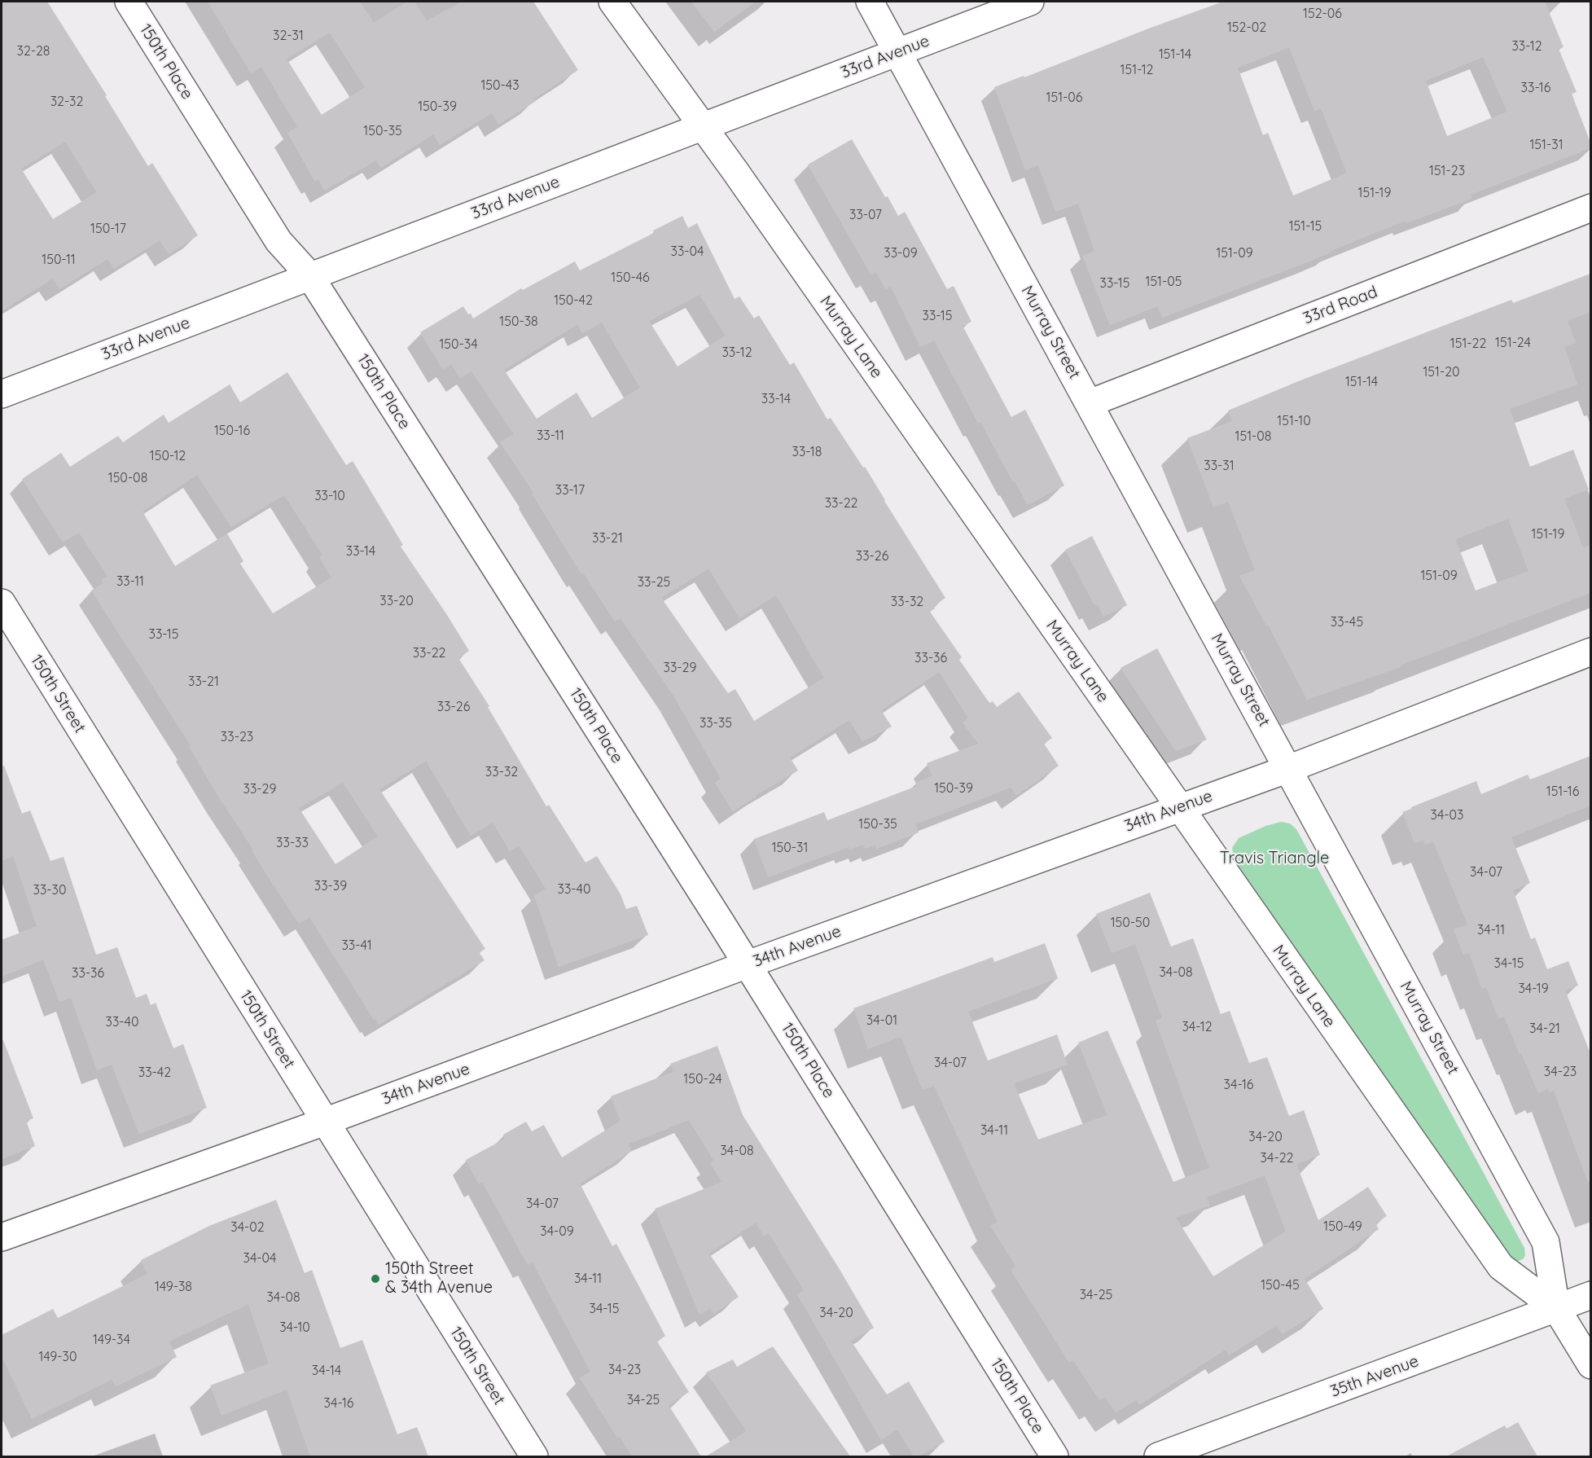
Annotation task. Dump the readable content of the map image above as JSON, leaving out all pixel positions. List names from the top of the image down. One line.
{"streets":{"street":["33rd Avenue","150th Place","33rd Road","Murray Street","Murray Lane","150th Street","34th Avenue","35th Avenue"]},"crossings":[["33rd Avenue","150th Place"],["33rd Avenue","Murray Street"],["33rd Avenue","Murray Lane"],["150th Place","34th Avenue"],["33rd Road","Murray Street"],["Murray Street","Murray Lane"],["Murray Street","34th Avenue"],["Murray Street","35th Avenue"],["Murray Lane","34th Avenue"],["Murray Lane","35th Avenue"],["150th Street","34th Avenue"]],"parks":["Travis Triangle"],"places":["150th Street & 34th Avenue"],"house_numbers":["152-06","152-02","32-31","33-12","32-28","151-14","151-12","150-43","33-16","151-06","32-32","150-39","150-35","151-31","151-23","151-19","33-07","151-15","150-17","33-04","33-09","151-09","150-11","150-46","151-05","33-15","150-42","33-15","150-38","151-24","151-22","150-34","33-12","151-20","151-14","33-14","151-10","150-16","33-11","151-08","33-18","150-12","33-31","150-08","33-17","33-10","33-22","151-19","33-21","33-14","33-26","151-09","33-11","33-25","33-20","33-32","33-45","33-15","33-22","33-36","33-29","33-21","33-26","33-35","33-23","33-32","150-39","33-29","151-16","34-03","150-35","33-33","150-31","34-07","33-39","33-40","33-30","150-50","34-11","33-41","34-15","34-08","33-36","34-19","34-01","33-40","34-12","34-21","34-07","34-23","33-42","150-24","34-16","34-11","34-20","34-08","34-22","34-07","150-49","34-02","34-09","34-04","34-11","150-45","149-38","34-25","34-08","34-15","34-20","34-10","149-34","149-30","34-23","34-14","34-25","34-16"]}
